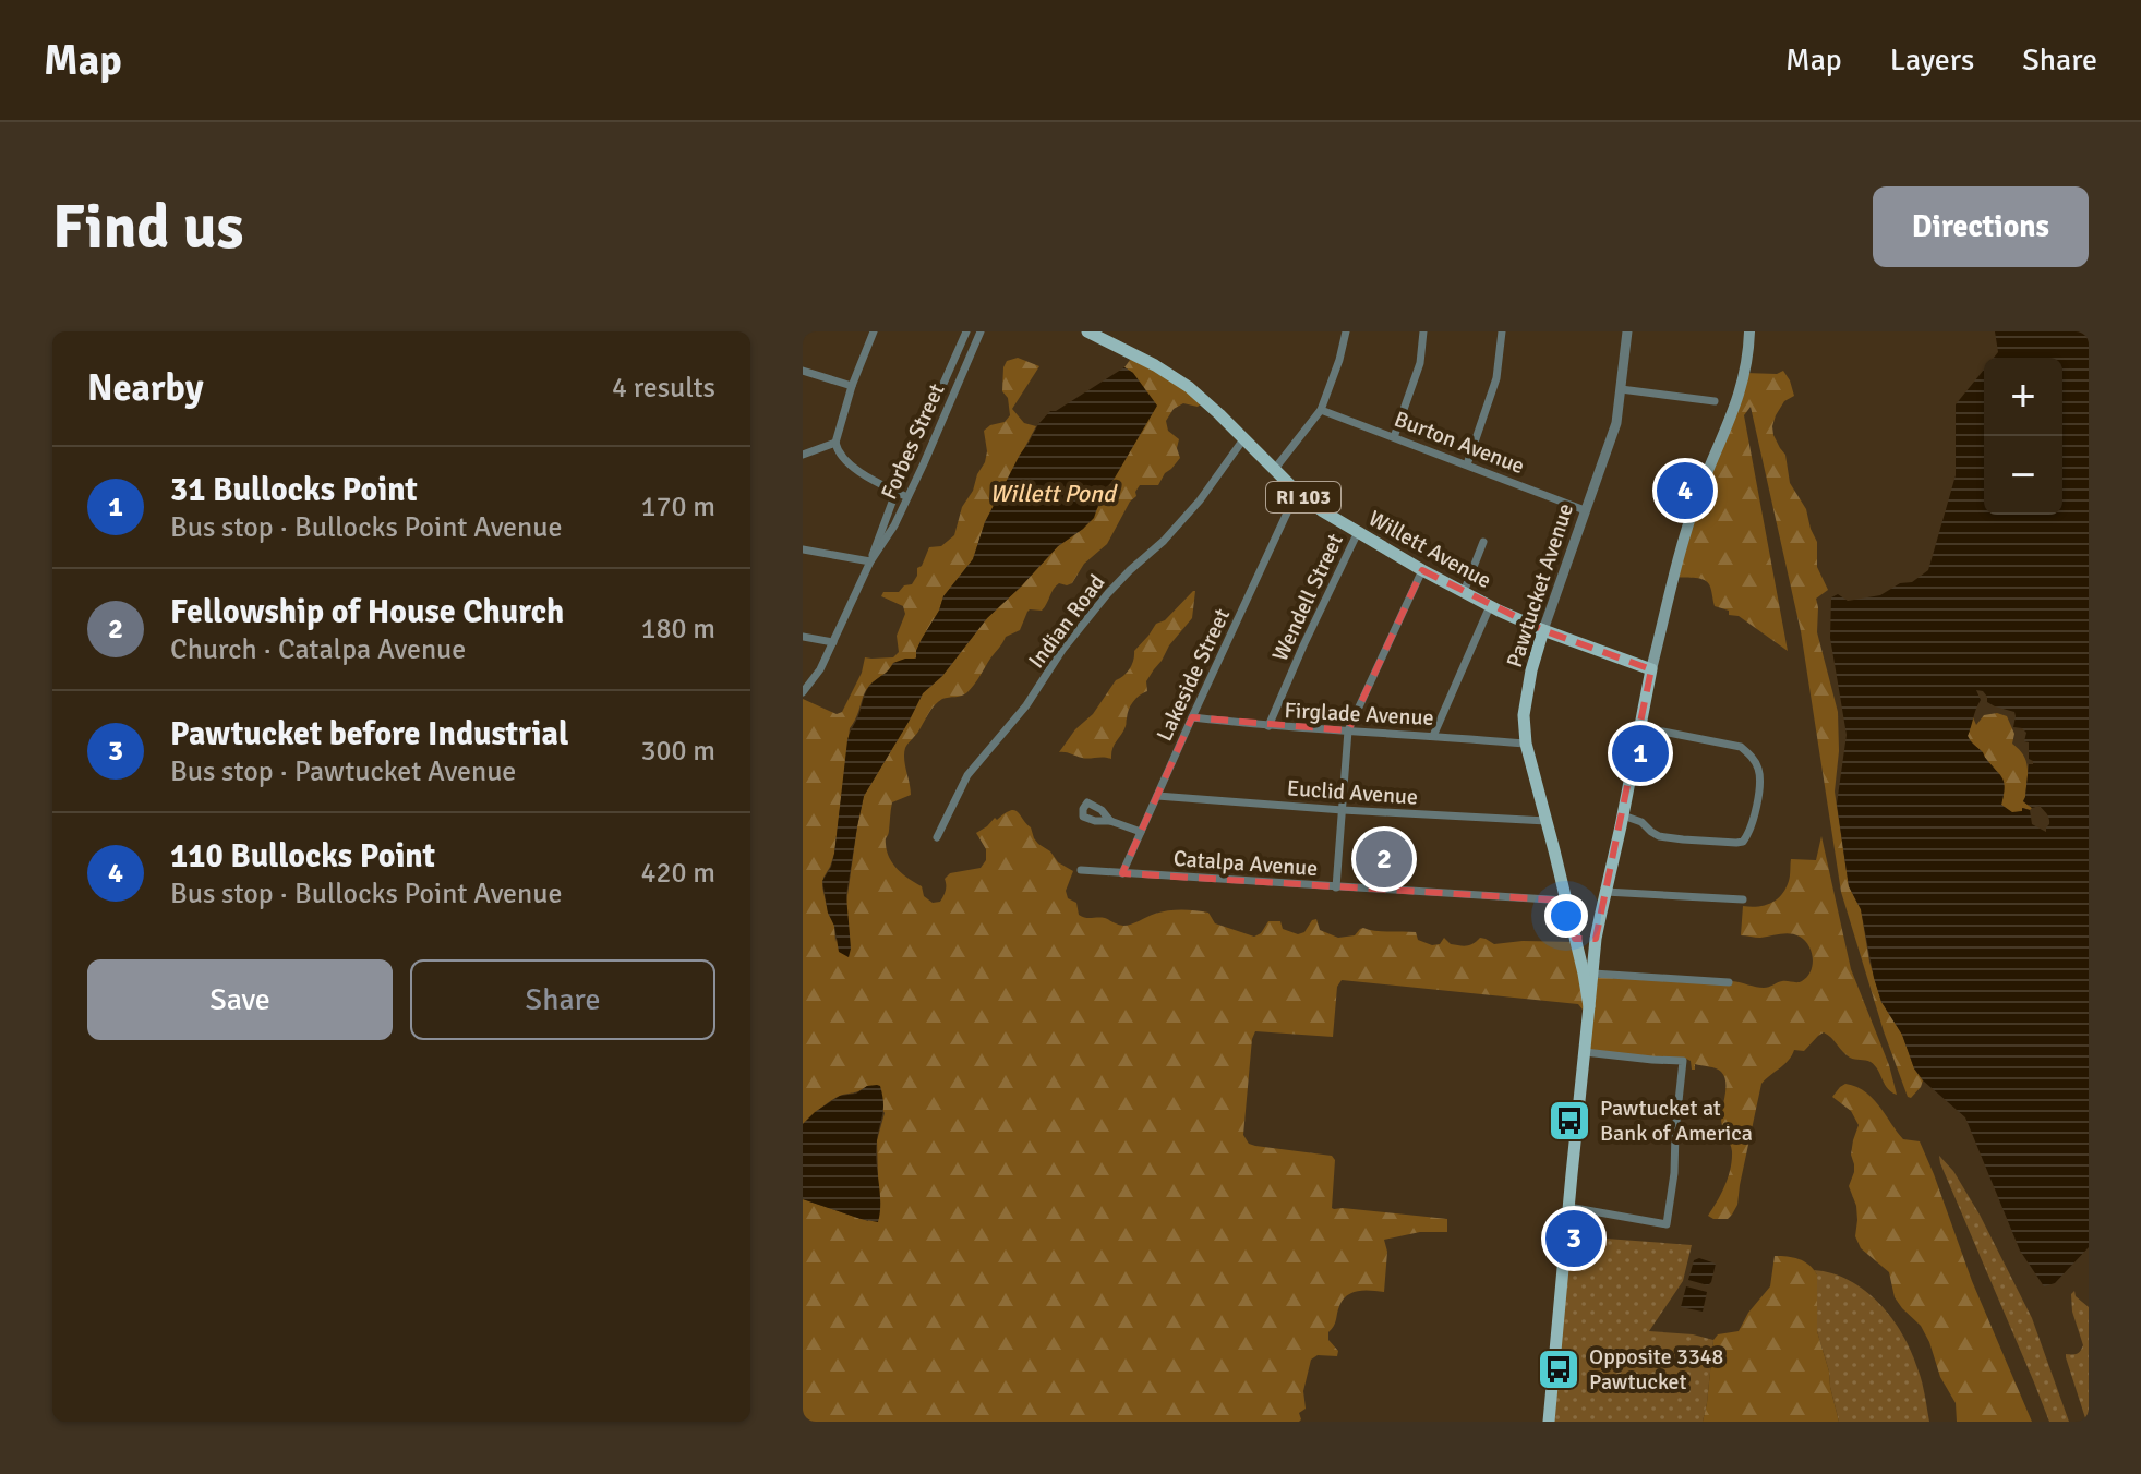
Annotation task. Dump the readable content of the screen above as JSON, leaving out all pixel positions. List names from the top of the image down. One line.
{"streets":{"main road":["RI 103","Willett Avenue","Pawtucket Avenue"],"street":["Forbes Street","Burton Avenue","Wendell Street","Indian Road","Lakeside Street","Firglade Avenue","Euclid Avenue","Catalpa Avenue"]},"crossings":[["Burton Avenue","Pawtucket Avenue"],["Willett Avenue","Pawtucket Avenue"],["Willett Avenue","Wendell Street"],["Willett Avenue","Indian Road"],["Willett Avenue","Lakeside Street"],["Pawtucket Avenue","Firglade Avenue"],["Pawtucket Avenue","Euclid Avenue"],["Pawtucket Avenue","Catalpa Avenue"],["Wendell Street","Firglade Avenue"],["Lakeside Street","Firglade Avenue"],["Lakeside Street","Euclid Avenue"],["Lakeside Street","Catalpa Avenue"]],"water":["Willett Pond"],"places":{"bus stop":["Pawtucket at Bank of America","Opposite 3348 Pawtucket"]},"page":{"header":"Map","nav":["Map","Layers","Share"],"buttons":["Directions",["Save","Share"]],"title":"Find us","heading":["Nearby","4 results"],"map_buttons":["+","−"],"list":[{"mark":"1","name":"31 Bullocks Point","note":"Bus stop · Bullocks Point Avenue","value":"170 m"},{"mark":"2","name":"Fellowship of House Church","note":"Church · Catalpa Avenue","value":"180 m"},{"mark":"3","name":"Pawtucket before Industrial","note":"Bus stop · Pawtucket Avenue","value":"300 m"},{"mark":"4","name":"110 Bullocks Point","note":"Bus stop · Bullocks Point Avenue","value":"420 m"}],"pins":["4","1","2","3"]}}
